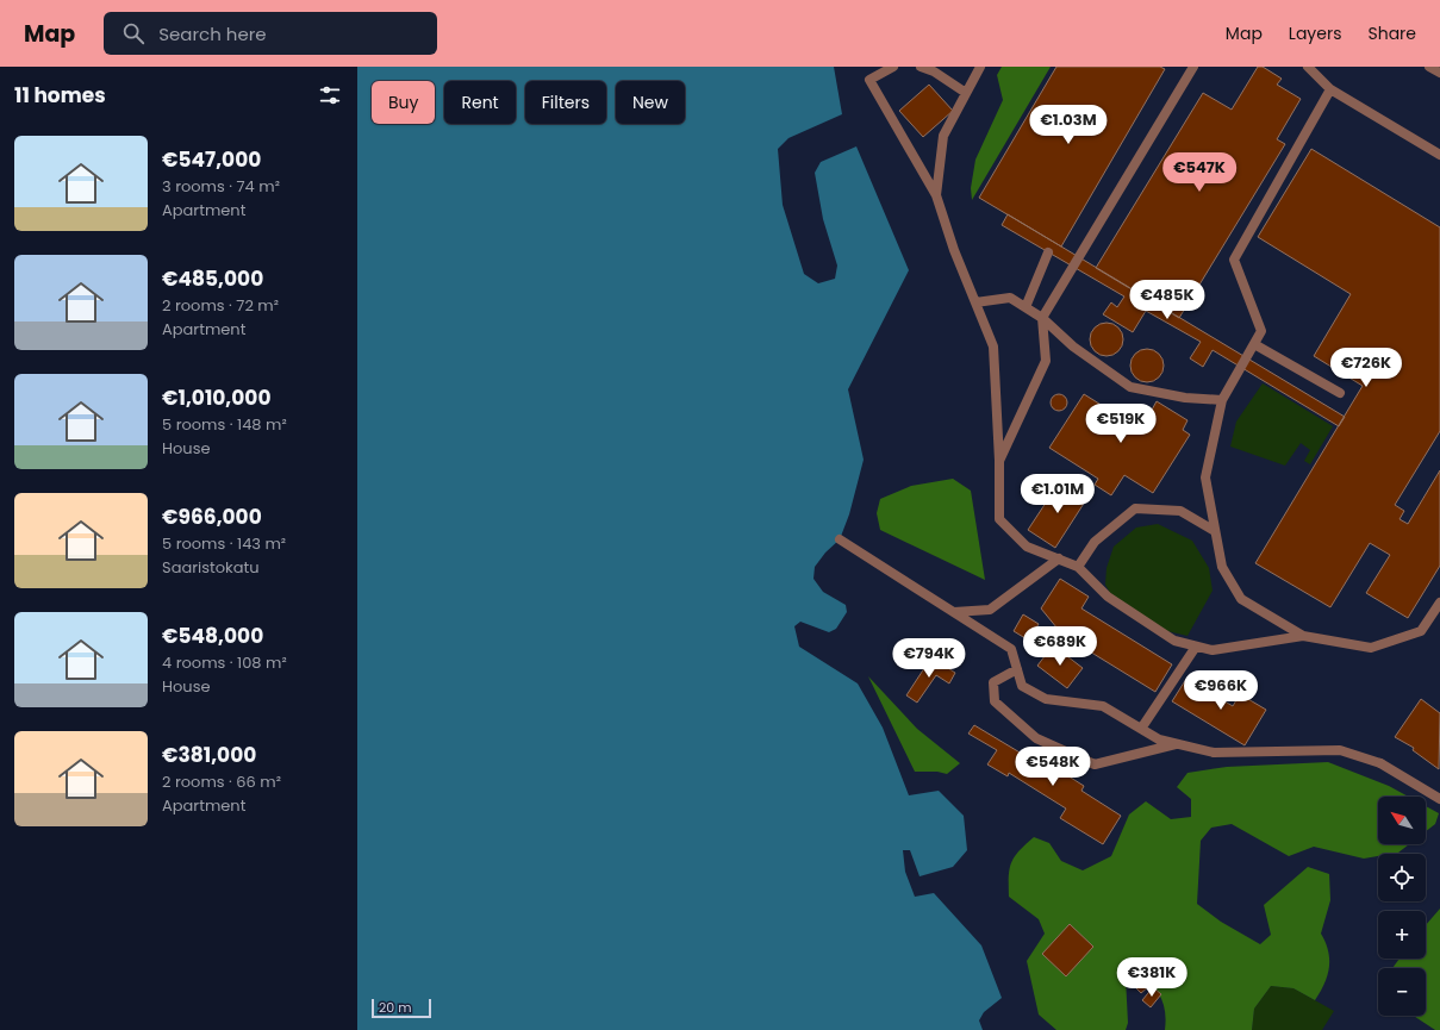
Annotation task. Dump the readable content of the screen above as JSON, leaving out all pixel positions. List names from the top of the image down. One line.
{"scale_bar":"20 m","north":"top left","page":{"header":"Map","search":"Search here","nav":["Map","Layers","Share"],"heading":"11 homes","chip":["Buy","Rent","Filters","New"],"price":["€1.03M","€547K","€485K","€726K","€519K","€1.01M","€689K","€794K","€966K","€548K","€381K"],"list":[{"name":"€547,000","note":"3 rooms · 74 m² · Apartment"},{"name":"€485,000","note":"2 rooms · 72 m² · Apartment"},{"name":"€1,010,000","note":"5 rooms · 148 m² · House"},{"name":"€966,000","note":"5 rooms · 143 m² · Saaristokatu"},{"name":"€548,000","note":"4 rooms · 108 m² · House"},{"name":"€381,000","note":"2 rooms · 66 m² · Apartment"}],"map_buttons":["+","−"],"scale":"20 m"}}
